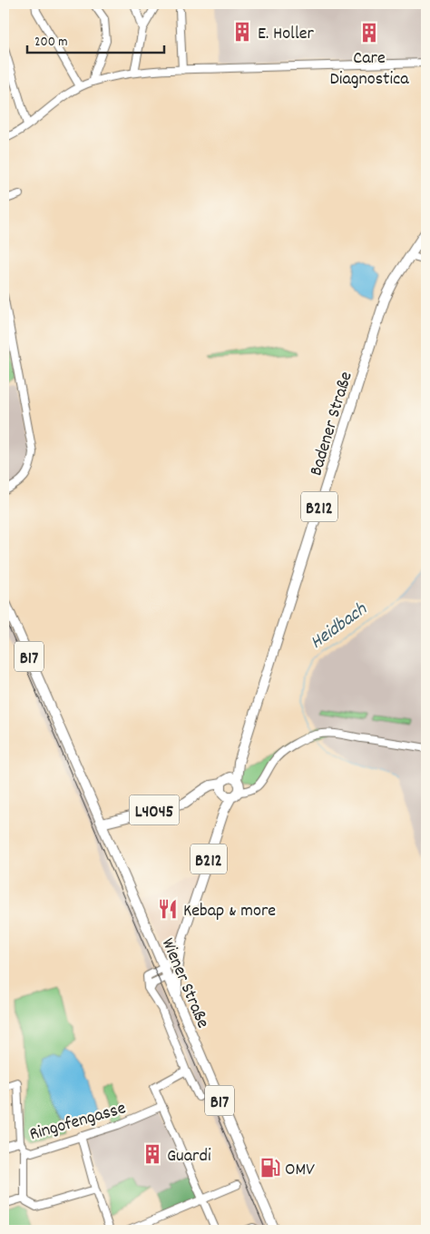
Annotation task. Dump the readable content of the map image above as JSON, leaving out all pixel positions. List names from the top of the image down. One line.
{"streets":{"main road":["Badener Straße","B212","B17","L4045","Wiener Straße"],"street":["Ringofengasse"]},"crossings":[["Badener Straße","B212"],["Badener Straße","L4045"],["B212","L4045"],["B212","Wiener Straße"],["L4045","Wiener Straße"]],"water":["Heidbach"],"places":{"building":["E. Holler","Care Diagnostica","Guardi"],"restaurant":["Kebap & more"],"fuel station":["OMV"]},"scale_bar":"200 m"}
